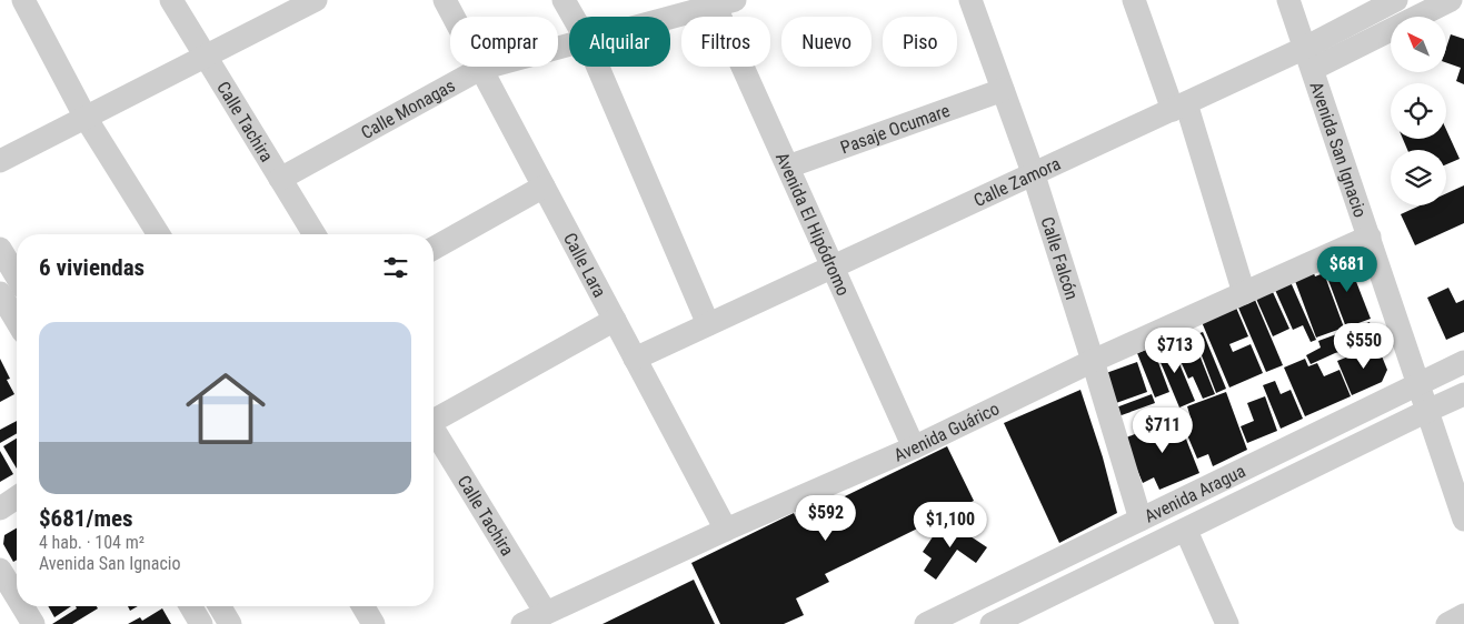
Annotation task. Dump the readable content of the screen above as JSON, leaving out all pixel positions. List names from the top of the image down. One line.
{"streets":{"street":["Calle Monagas","Calle Tachira","Pasaje Ocumare","Avenida San Ignacio","Calle Zamora","Avenida El Hipódromo","Calle Falcón","Calle Lara","Avenida Guárico","Avenida Aragua"]},"crossings":[["Calle Monagas","Calle Tachira"],["Calle Monagas","Avenida El Hipódromo"],["Calle Monagas","Calle Lara"],["Calle Tachira","Avenida Guárico"],["Pasaje Ocumare","Avenida El Hipódromo"],["Pasaje Ocumare","Calle Falcón"],["Avenida San Ignacio","Calle Zamora"],["Avenida San Ignacio","Avenida Guárico"],["Avenida San Ignacio","Avenida Aragua"],["Calle Zamora","Avenida El Hipódromo"],["Calle Zamora","Calle Falcón"],["Calle Zamora","Calle Lara"],["Avenida El Hipódromo","Avenida Guárico"],["Calle Falcón","Avenida Guárico"],["Calle Falcón","Avenida Aragua"],["Calle Lara","Avenida Guárico"]],"north":"top left","page":{"chip":["Comprar","Alquilar","Filtros","Nuevo","Piso"],"heading":"6 viviendas","price":["$681","$550","$713","$711","$592","$1,100"],"list":[{"name":"$681/mes","note":"4 hab. · 104 m² · Avenida San Ignacio"}]}}
